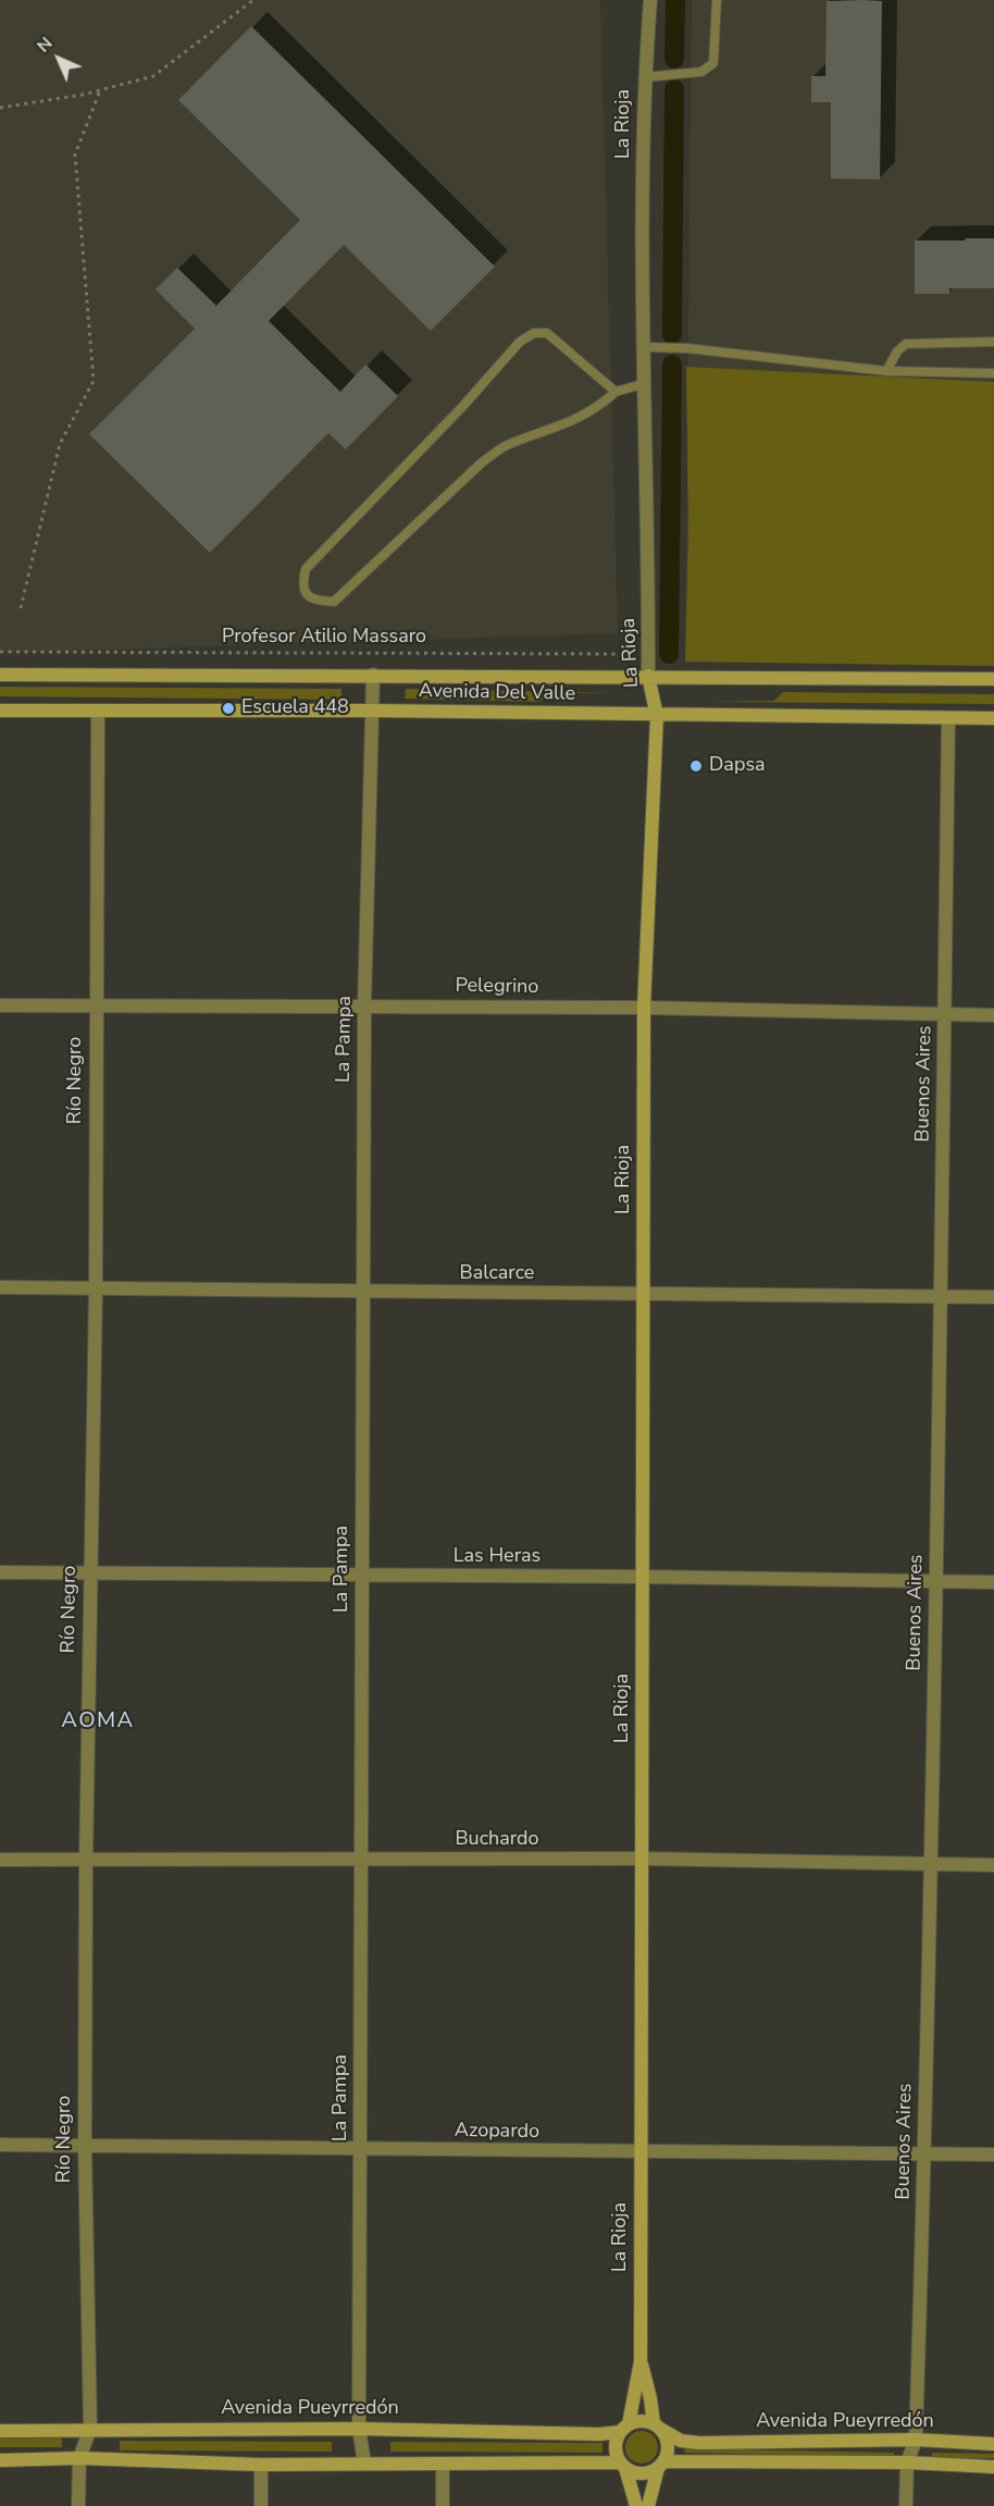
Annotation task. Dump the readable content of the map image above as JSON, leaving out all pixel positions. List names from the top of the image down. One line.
{"streets":{"main road":["La Rioja","Avenida Del Valle","Avenida Pueyrredón"],"street":["Pelegrino","La Pampa","Río Negro","Buenos Aires","Balcarce","Las Heras","Buchardo","Azopardo"],"path":["Profesor Atilio Massaro"]},"crossings":[["La Rioja","Profesor Atilio Massaro"],["La Rioja","Avenida Del Valle"],["La Rioja","Pelegrino"],["La Rioja","Balcarce"],["La Rioja","Las Heras"],["La Rioja","Buchardo"],["La Rioja","Azopardo"],["La Rioja","Avenida Pueyrredón"],["Avenida Del Valle","La Pampa"],["Avenida Del Valle","Río Negro"],["Avenida Del Valle","Buenos Aires"],["Pelegrino","La Pampa"],["Pelegrino","Río Negro"],["Pelegrino","Buenos Aires"],["La Pampa","Balcarce"],["La Pampa","Las Heras"],["La Pampa","Buchardo"],["La Pampa","Azopardo"],["La Pampa","Avenida Pueyrredón"],["Río Negro","Balcarce"],["Río Negro","Las Heras"],["Río Negro","Buchardo"],["Río Negro","Azopardo"],["Río Negro","Avenida Pueyrredón"],["Buenos Aires","Balcarce"],["Buenos Aires","Las Heras"],["Buenos Aires","Buchardo"],["Buenos Aires","Azopardo"],["Buenos Aires","Avenida Pueyrredón"]],"districts":["AOMA"],"places":["Escuela 448","Dapsa"],"north":"top left"}
